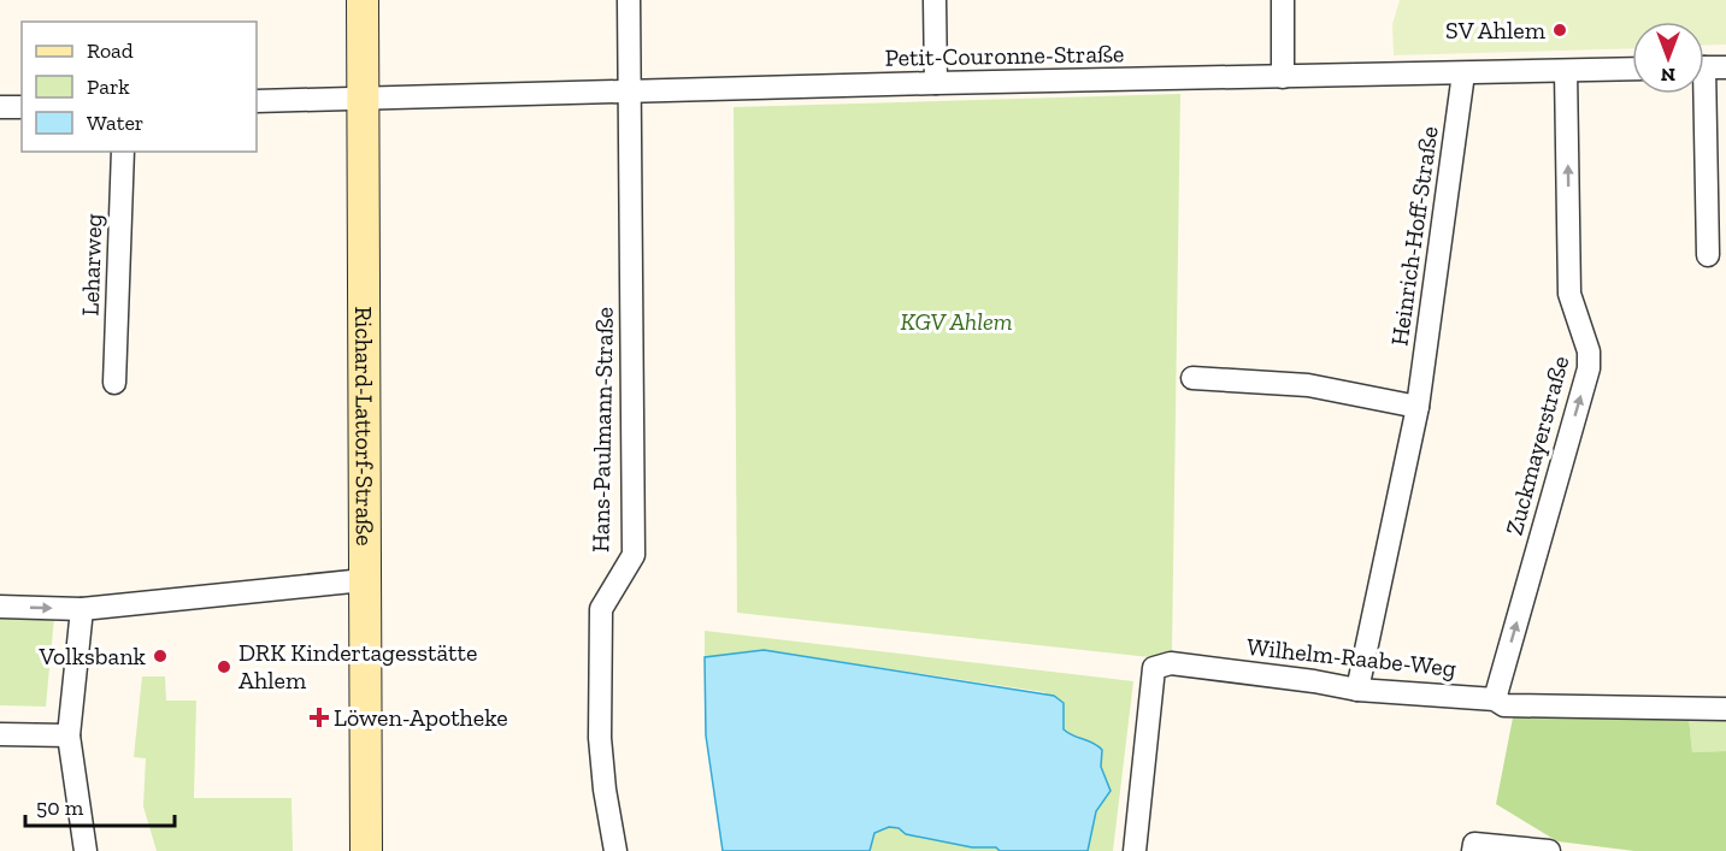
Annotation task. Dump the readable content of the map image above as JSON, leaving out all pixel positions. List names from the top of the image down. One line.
{"streets":{"street":["Petit-Couronne-Straße","Heinrich-Hoff-Straße","Leharweg","Richard-Lattorf-Straße","Hans-Paulmann-Straße","Zuckmayerstraße","Wilhelm-Raabe-Weg"]},"crossings":[["Petit-Couronne-Straße","Heinrich-Hoff-Straße"],["Petit-Couronne-Straße","Richard-Lattorf-Straße"],["Petit-Couronne-Straße","Hans-Paulmann-Straße"],["Petit-Couronne-Straße","Zuckmayerstraße"],["Heinrich-Hoff-Straße","Wilhelm-Raabe-Weg"],["Zuckmayerstraße","Wilhelm-Raabe-Weg"]],"one_way":["Zuckmayerstraße"],"parks":["KGV Ahlem"],"places":{"other":["SV Ahlem","Volksbank","DRK Kindertagesstätte Ahlem"],"health":["Löwen-Apotheke"]},"legend":["Road","Park","Water"],"scale_bar":"50 m","north":"bottom"}
